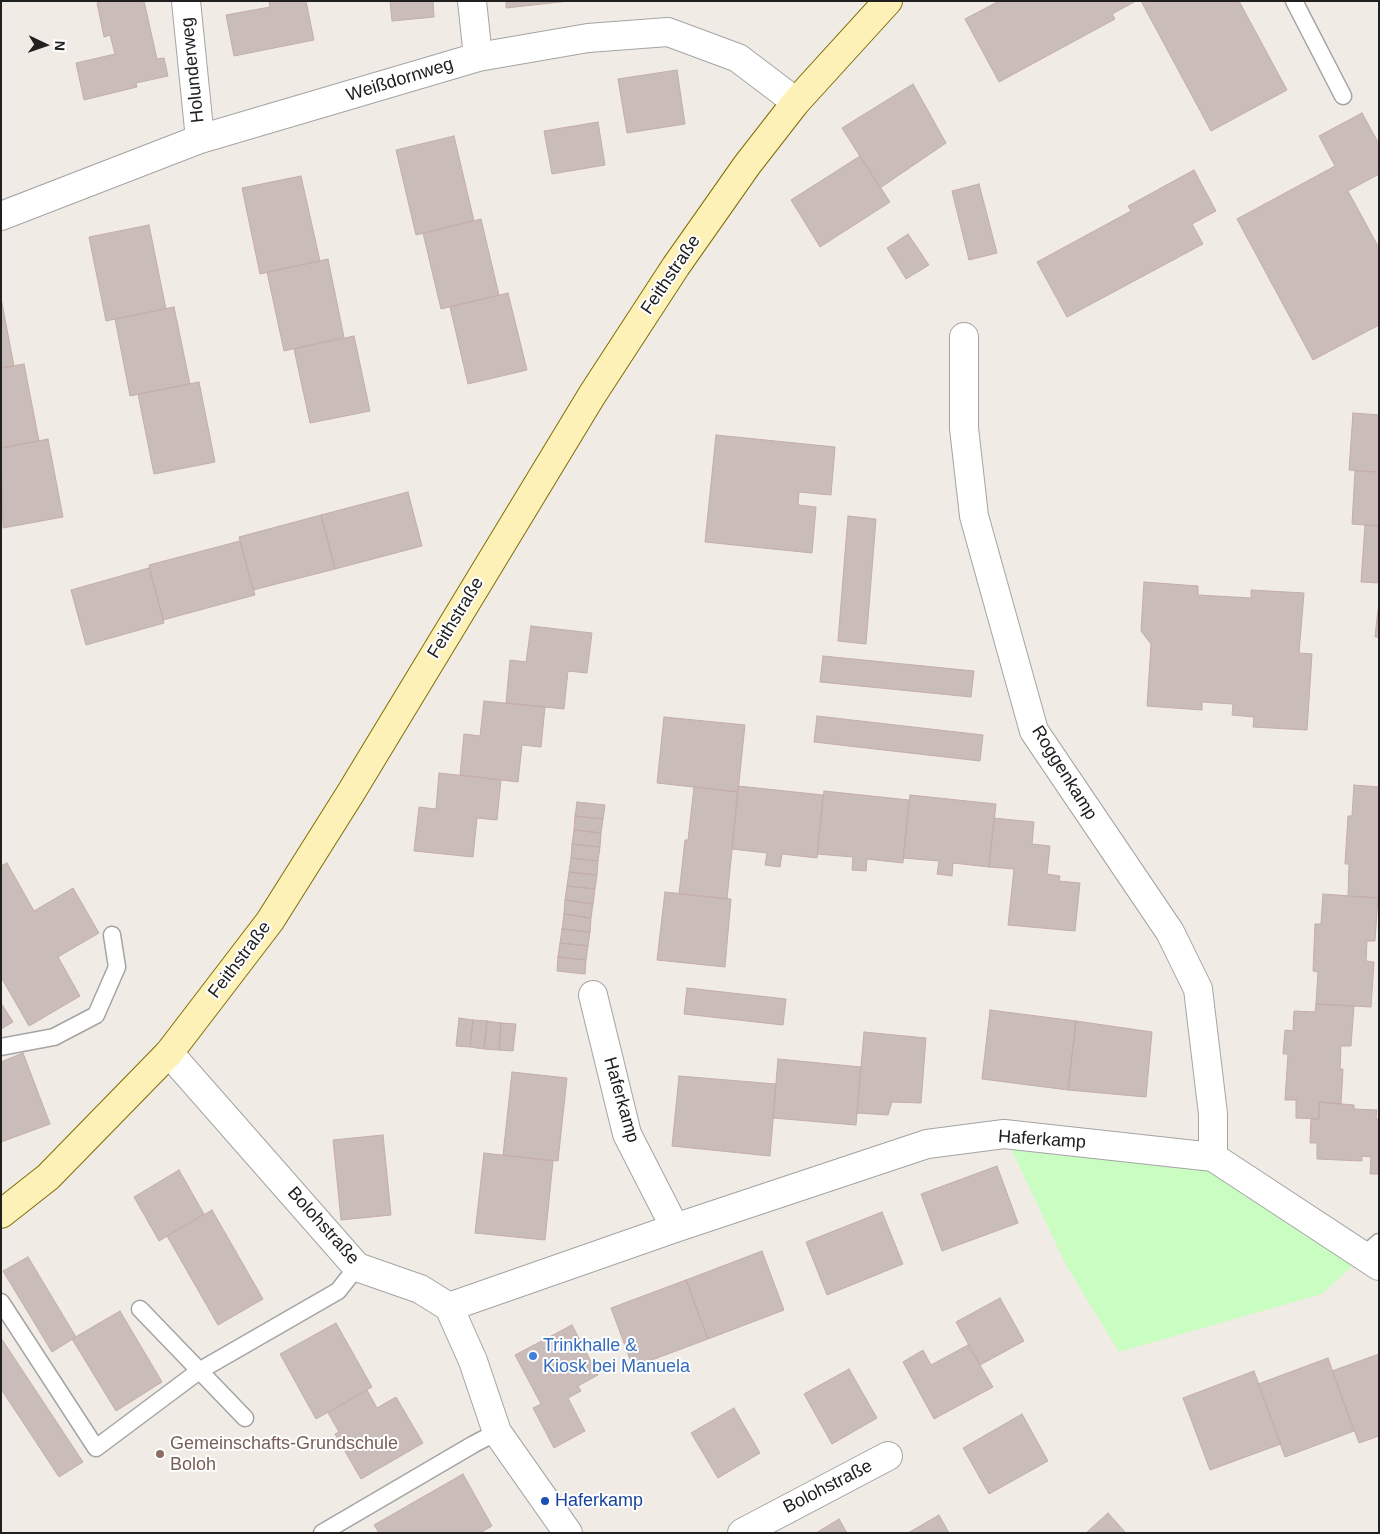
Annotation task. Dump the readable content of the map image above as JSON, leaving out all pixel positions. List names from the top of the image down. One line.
{"streets":{"main road":["Feithstraße"],"street":["Holunderweg","Weißdornweg","Roggenkamp","Haferkamp","Bolohstraße"]},"crossings":[["Holunderweg","Weißdornweg"],["Weißdornweg","Feithstraße"],["Feithstraße","Bolohstraße"],["Roggenkamp","Haferkamp"],["Haferkamp","Bolohstraße"]],"places":["Trinkhalle & Kiosk bei Manuela","Gemeinschafts-Grundschule Boloh","Haferkamp"],"north":"right"}
